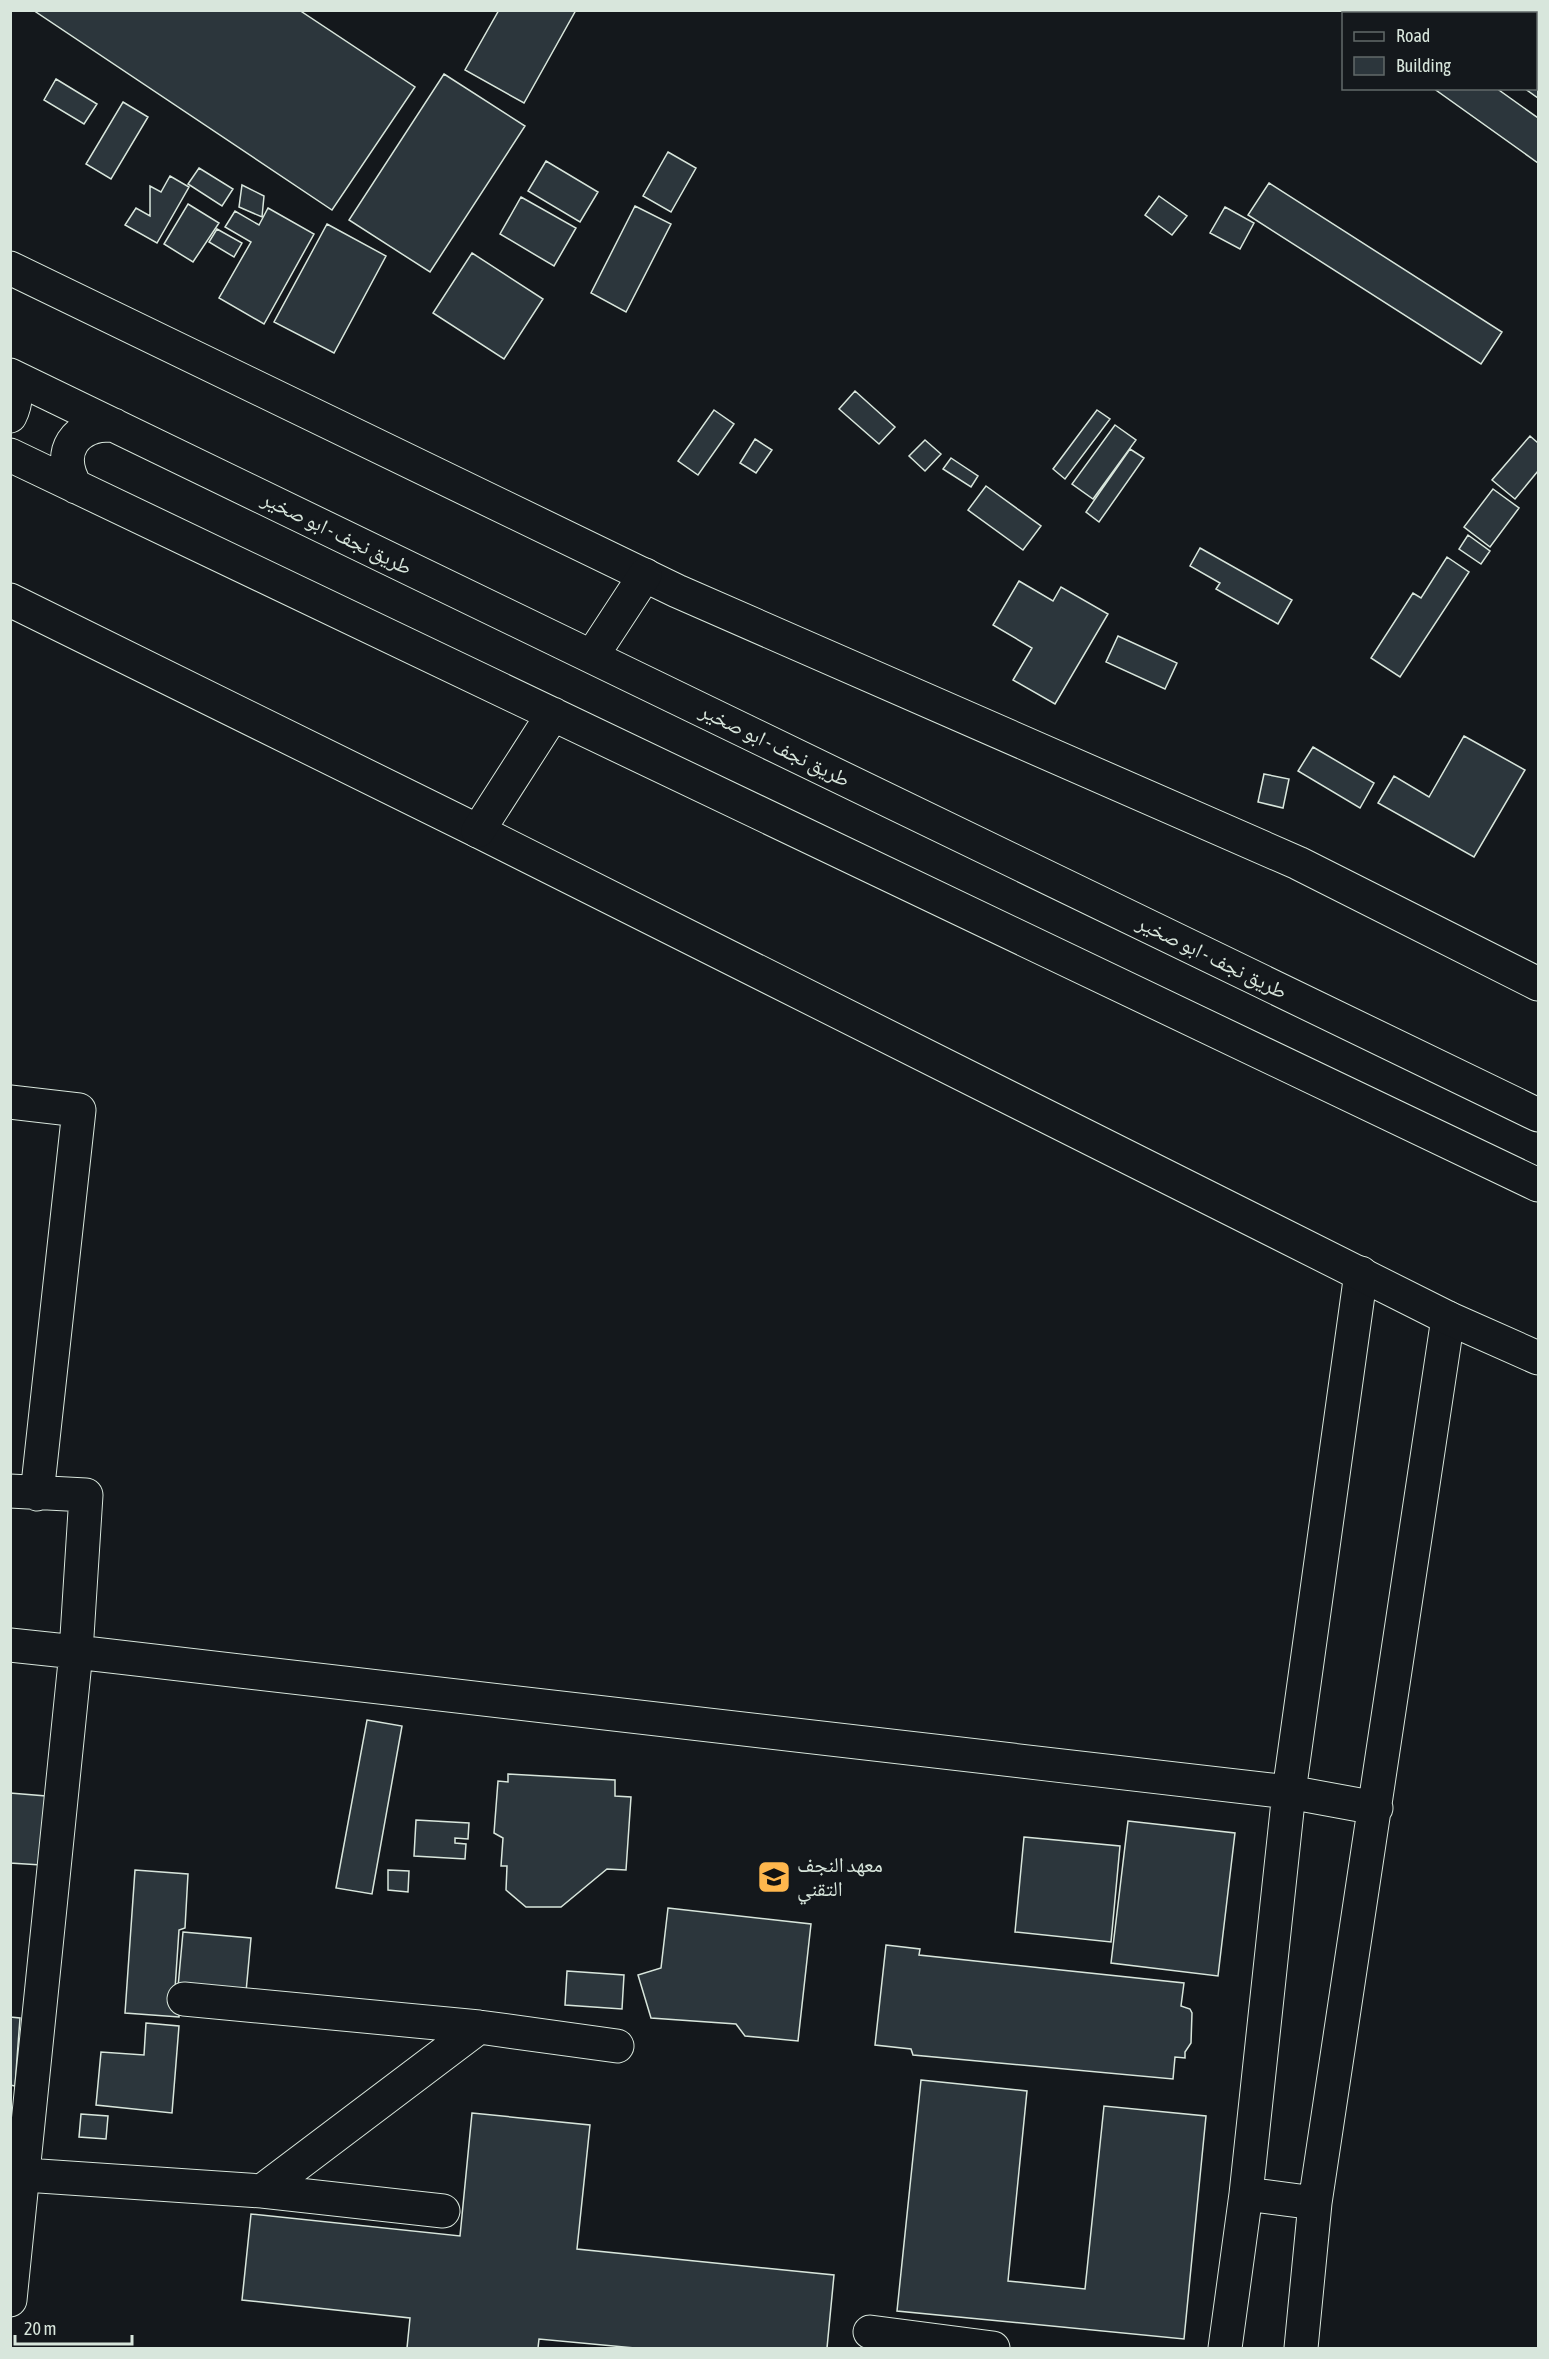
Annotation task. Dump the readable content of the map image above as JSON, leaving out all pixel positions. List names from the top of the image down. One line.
{"streets":{"main road":["طريق نجف - ابو صخير"]},"places":{"school or university":["معهد النجف التقني"]},"legend":["Road","Building"],"scale_bar":"20 m"}
